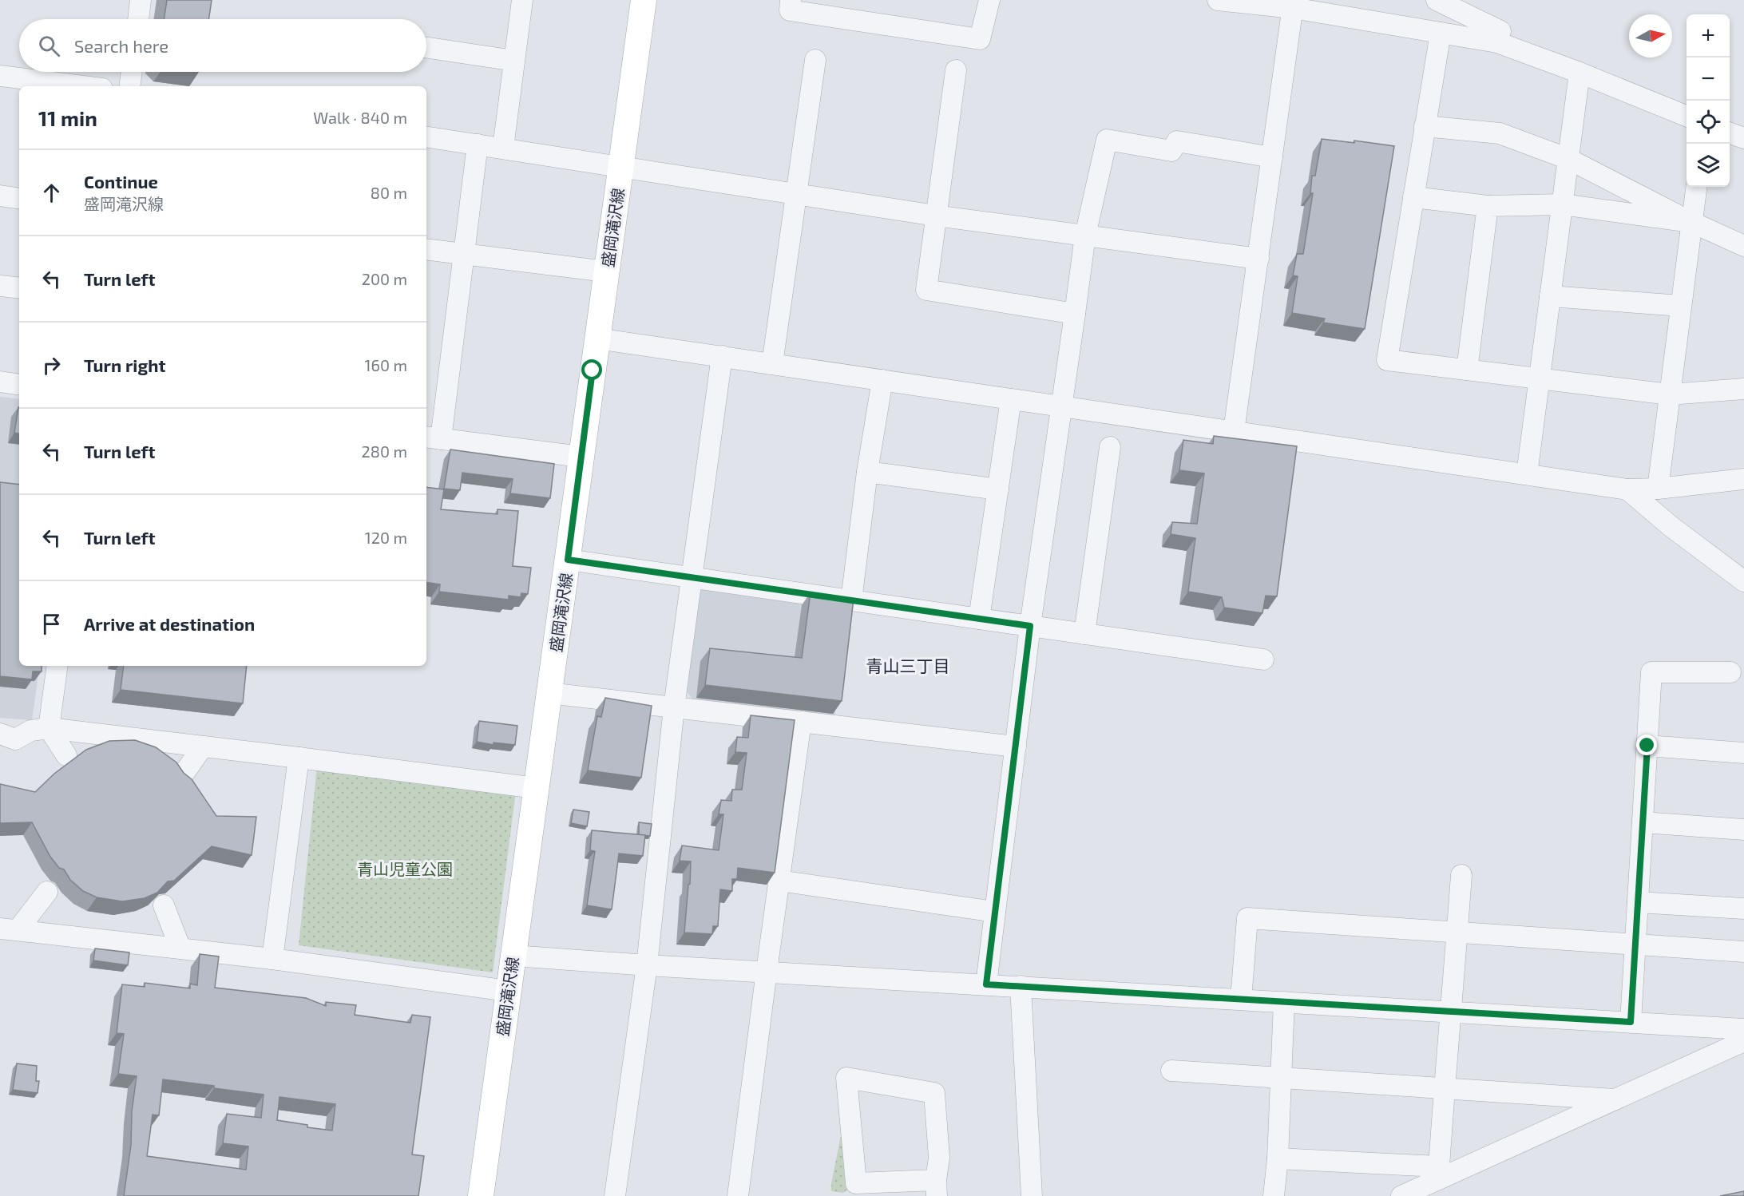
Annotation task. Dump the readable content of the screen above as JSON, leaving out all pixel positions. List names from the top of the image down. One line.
{"streets":{"main road":["盛岡滝沢線"]},"districts":["青山三丁目"],"parks":["青山児童公園"],"north":"right","page":{"map_buttons":["+","−"],"search":"Search here","heading":["11 min","Walk · 840 m"],"list":[["Continue","盛岡滝沢線","80 m"],["Turn left","200 m"],["Turn right","160 m"],["Turn left","280 m"],["Turn left","120 m"],"Arrive at destination"]}}
